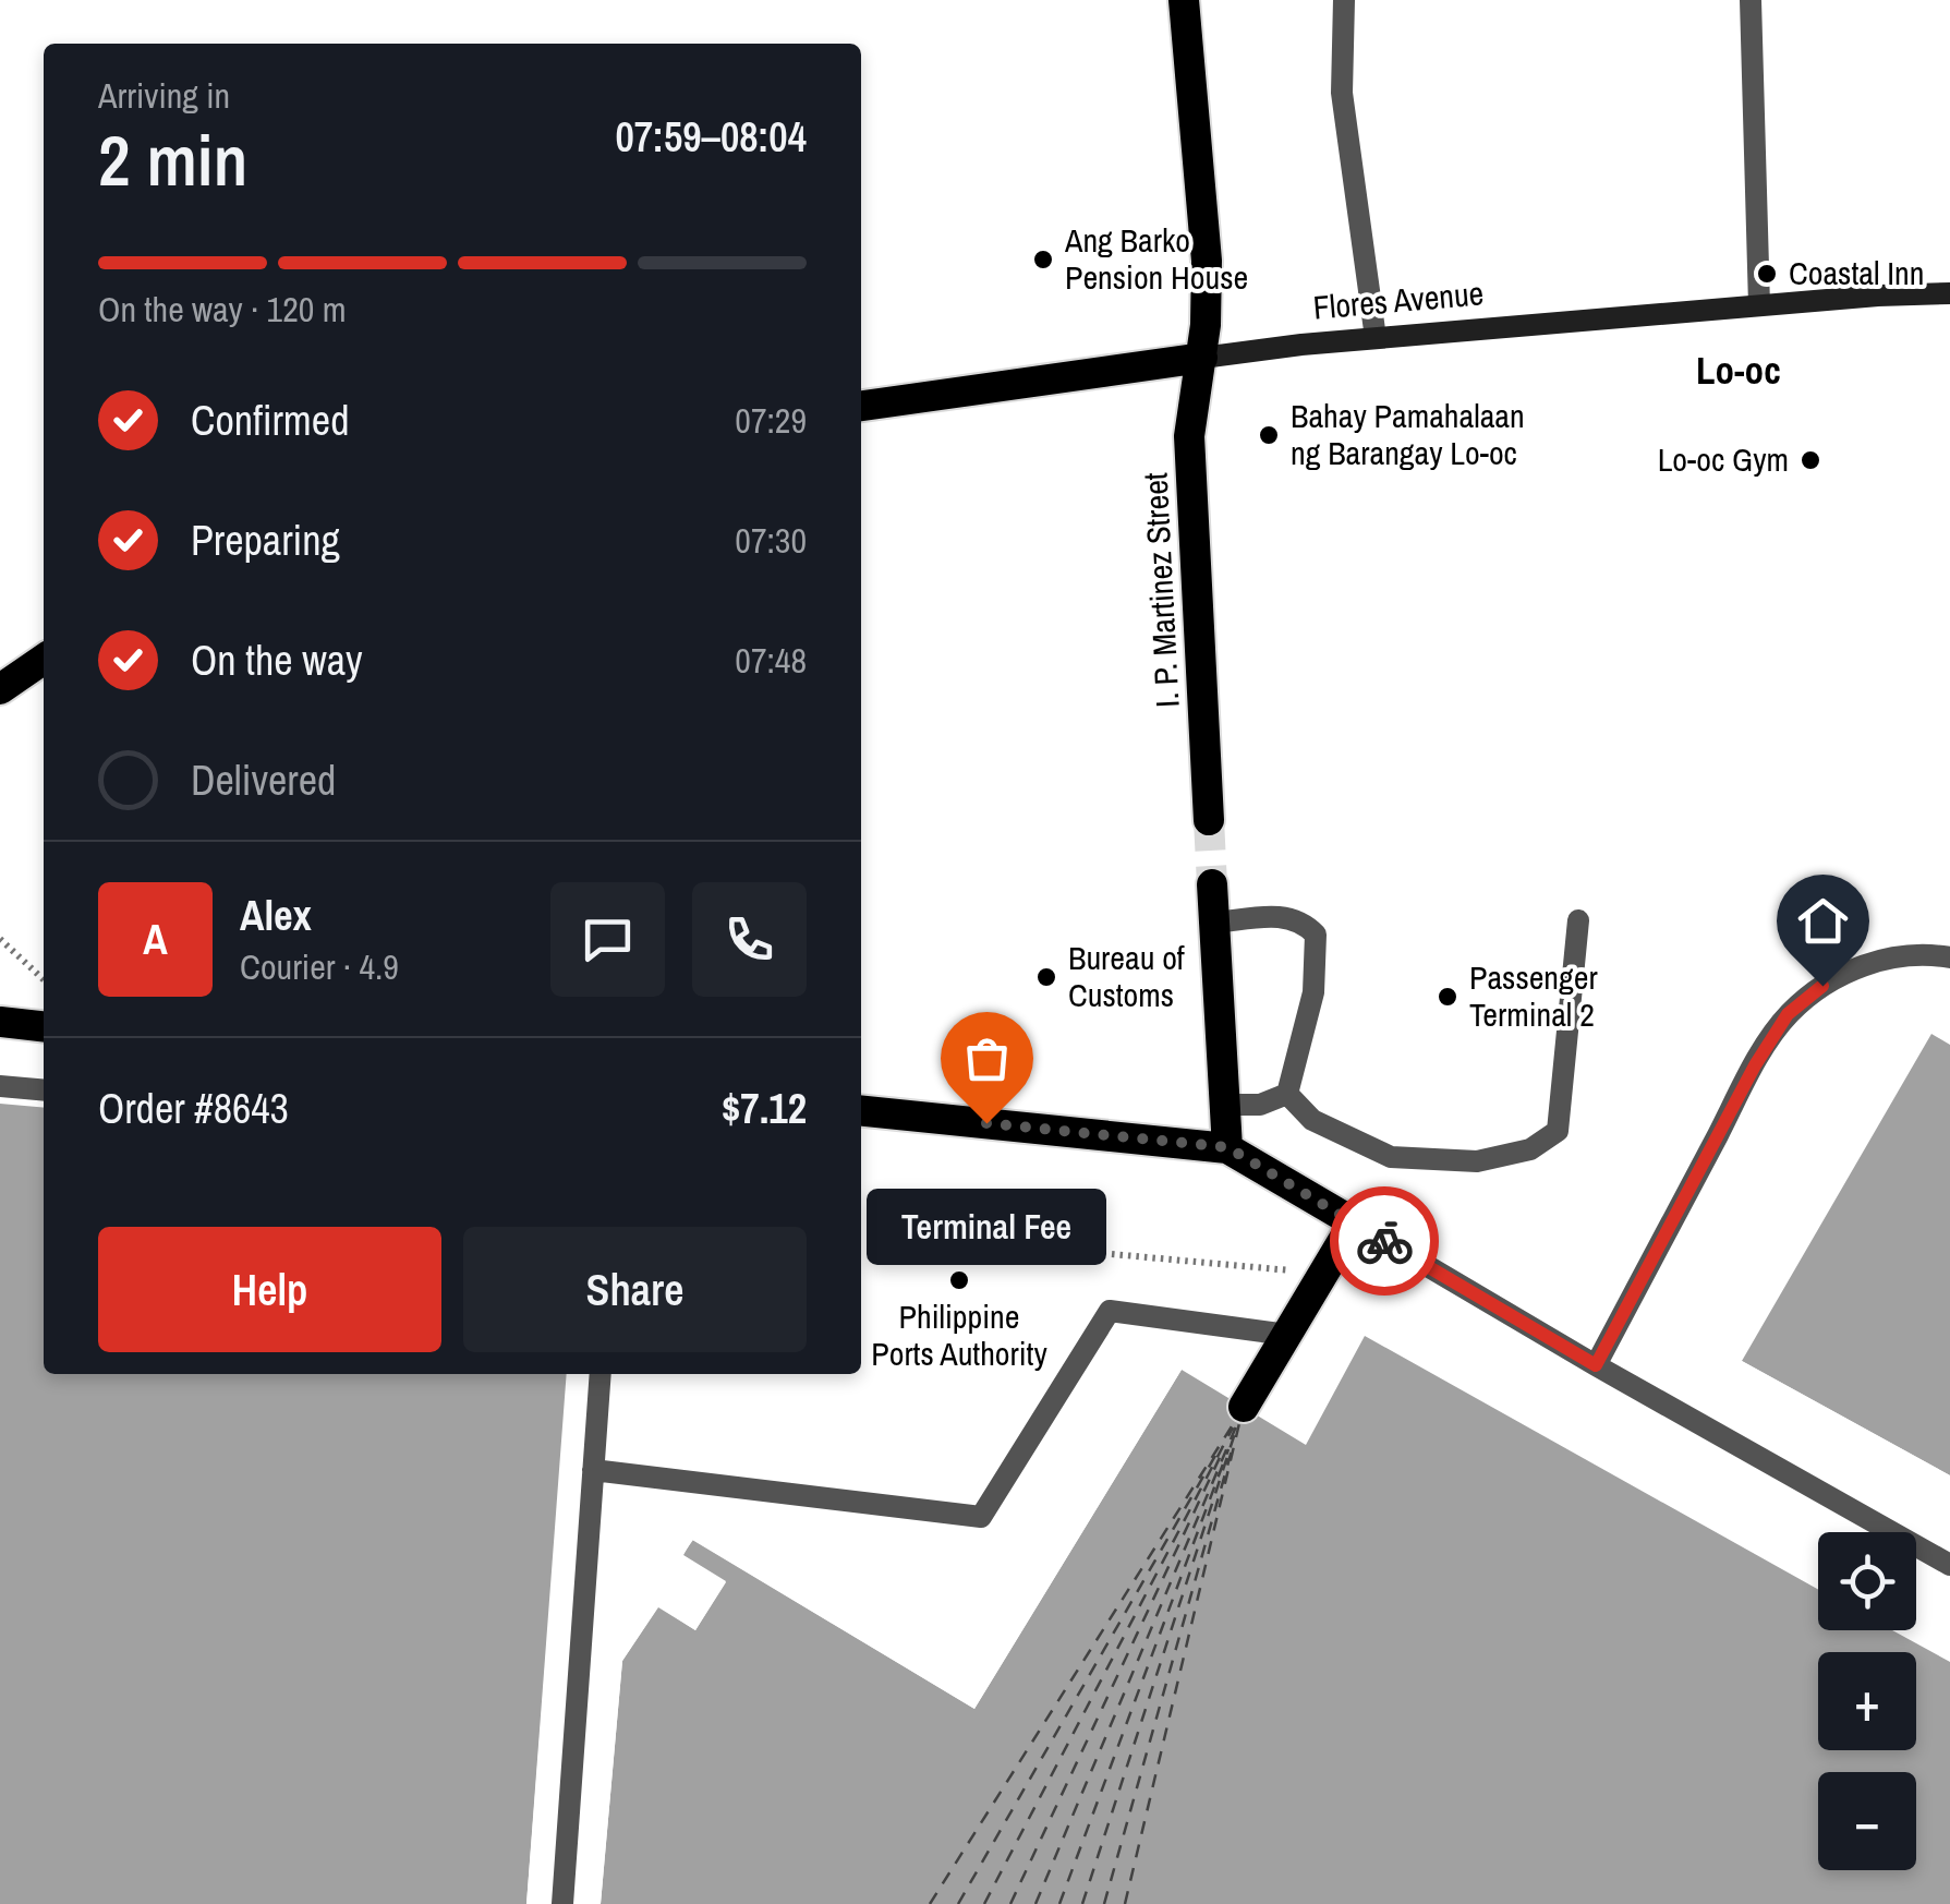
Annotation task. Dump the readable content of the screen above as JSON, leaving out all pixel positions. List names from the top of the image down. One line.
{"streets":{"highway":["Flores Avenue","I. P. Martinez Street"]},"crossings":[["Flores Avenue","I. P. Martinez Street"]],"districts":["Lo-oc"],"places":["Ang Barko Pension House","Coastal Inn","Bahay Pamahalaan ng Barangay Lo-oc","Lo-oc Gym","Bureau of Customs","Passenger Terminal 2","Terminal Fee","Philippine Ports Authority"],"page":{"heading":["2 min","Arriving in","07:59–08:04"],"panel":["Alex","Courier · 4.9","Order #8643","$7.12"],"bar":"On the way · 120 m","list":[["Confirmed","07:29"],["Preparing","07:30"],["On the way","07:48"],"Delivered"],"round":"A","bubble":"Terminal Fee","buttons":["Help","Share"],"map_buttons":["+","−"]}}
